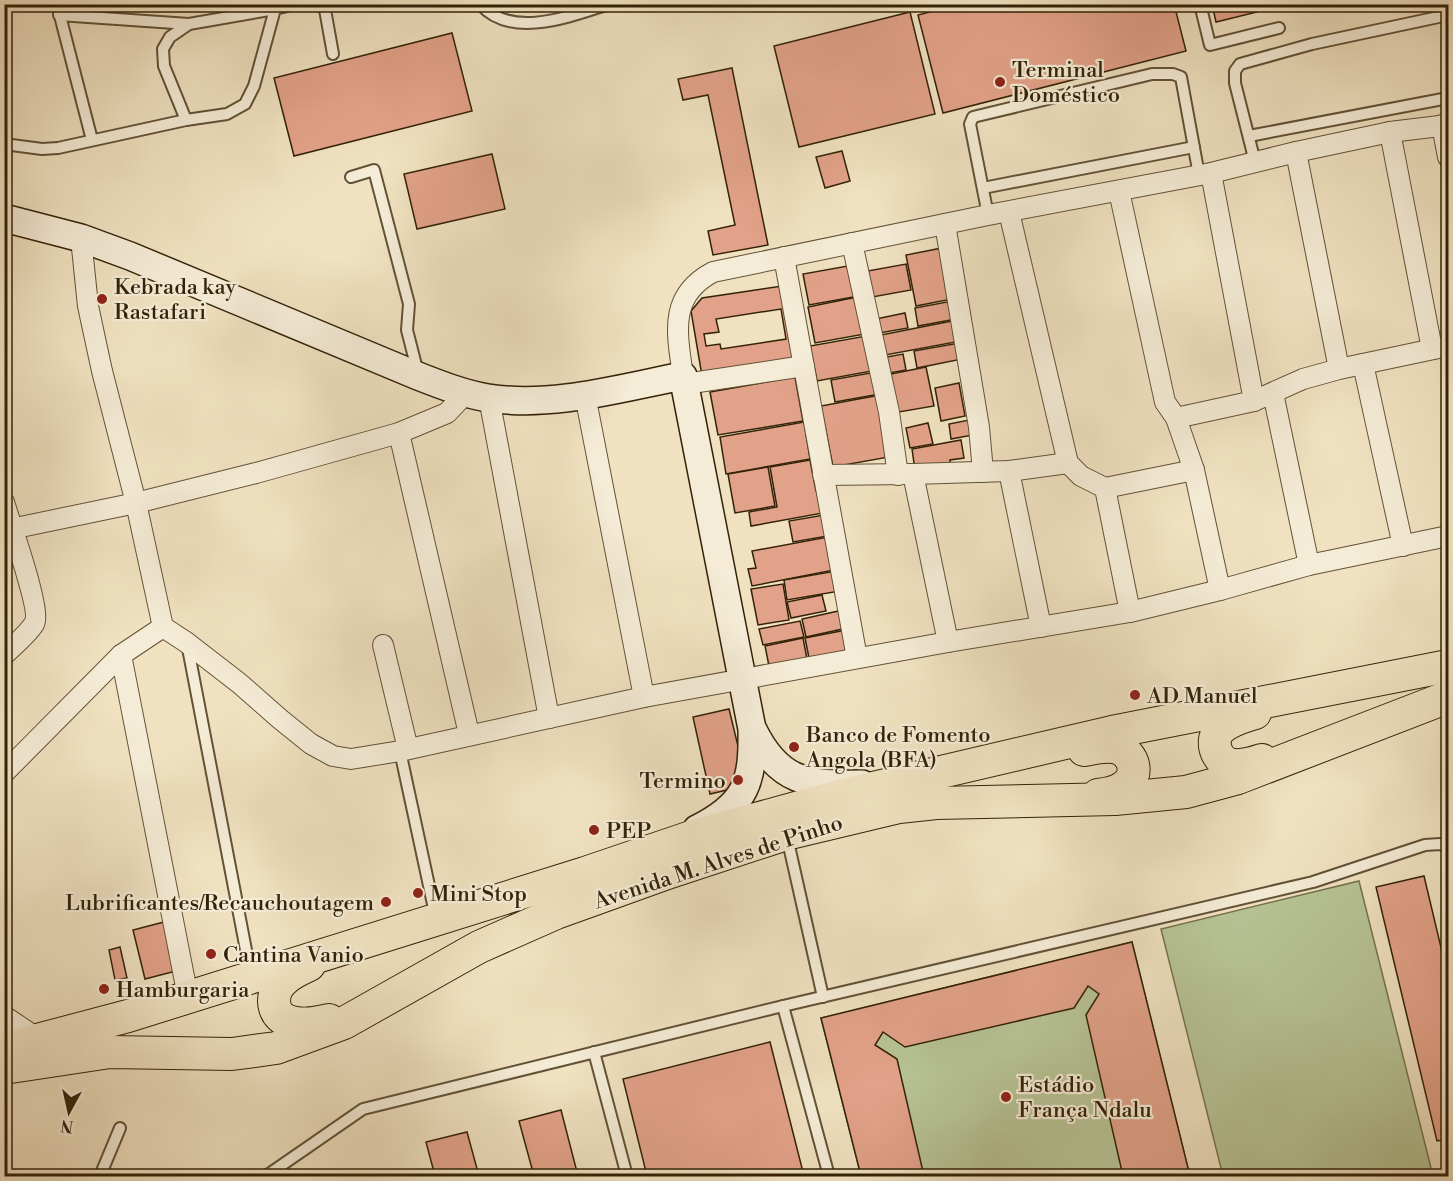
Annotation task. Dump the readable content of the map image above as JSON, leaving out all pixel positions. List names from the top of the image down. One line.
{"streets":{"main road":["Avenida M. Alves de Pinho"]},"places":["Terminal Doméstico","Kebrada kay Rastafari","AD Manuel","Banco de Fomento Angola (BFA)","Termino","PEP","Mini Stop","Lubrificantes/Recauchoutagem","Cantina Vanio","Hamburgaria","Estádio França Ndalu"],"north":"bottom"}
